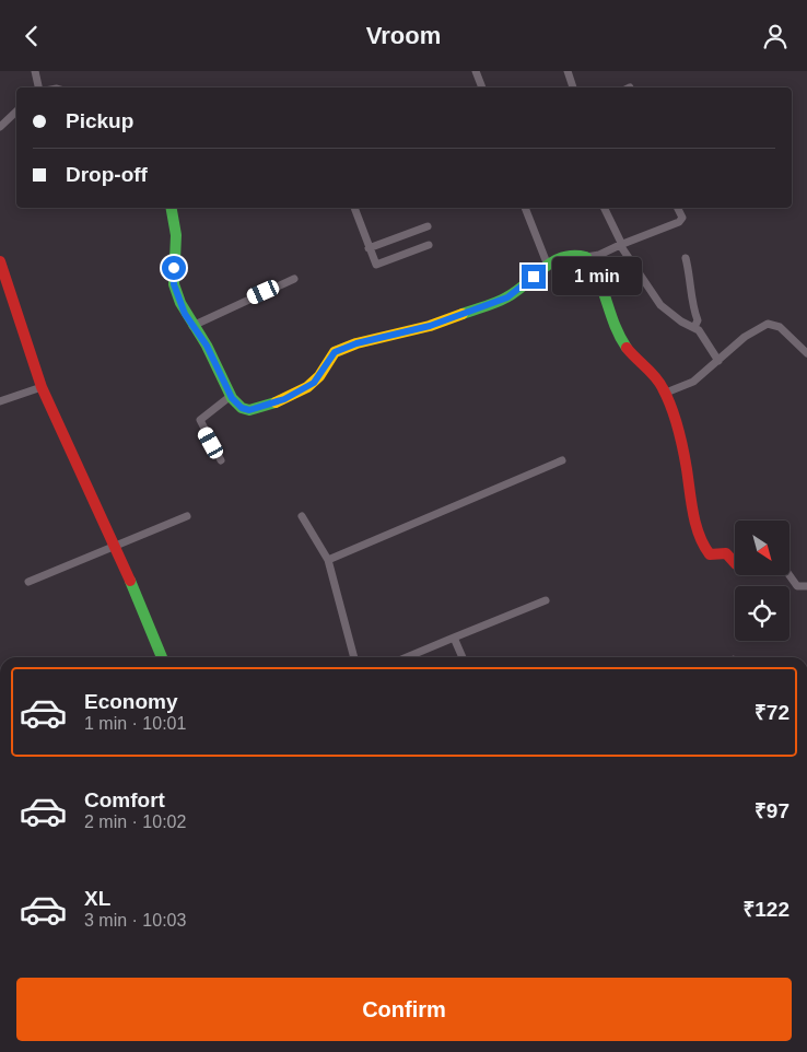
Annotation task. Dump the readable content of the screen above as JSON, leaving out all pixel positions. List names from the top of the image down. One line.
{"north":"bottom right","page":{"header":"Vroom","banner":["Pickup","Drop-off"],"bubble":"1 min","list":[{"name":"Economy","note":"1 min · 10:01","value":"₹72"},{"name":"Comfort","note":"2 min · 10:02","value":"₹97"},{"name":"XL","note":"3 min · 10:03","value":"₹122"}],"buttons":"Confirm"}}
